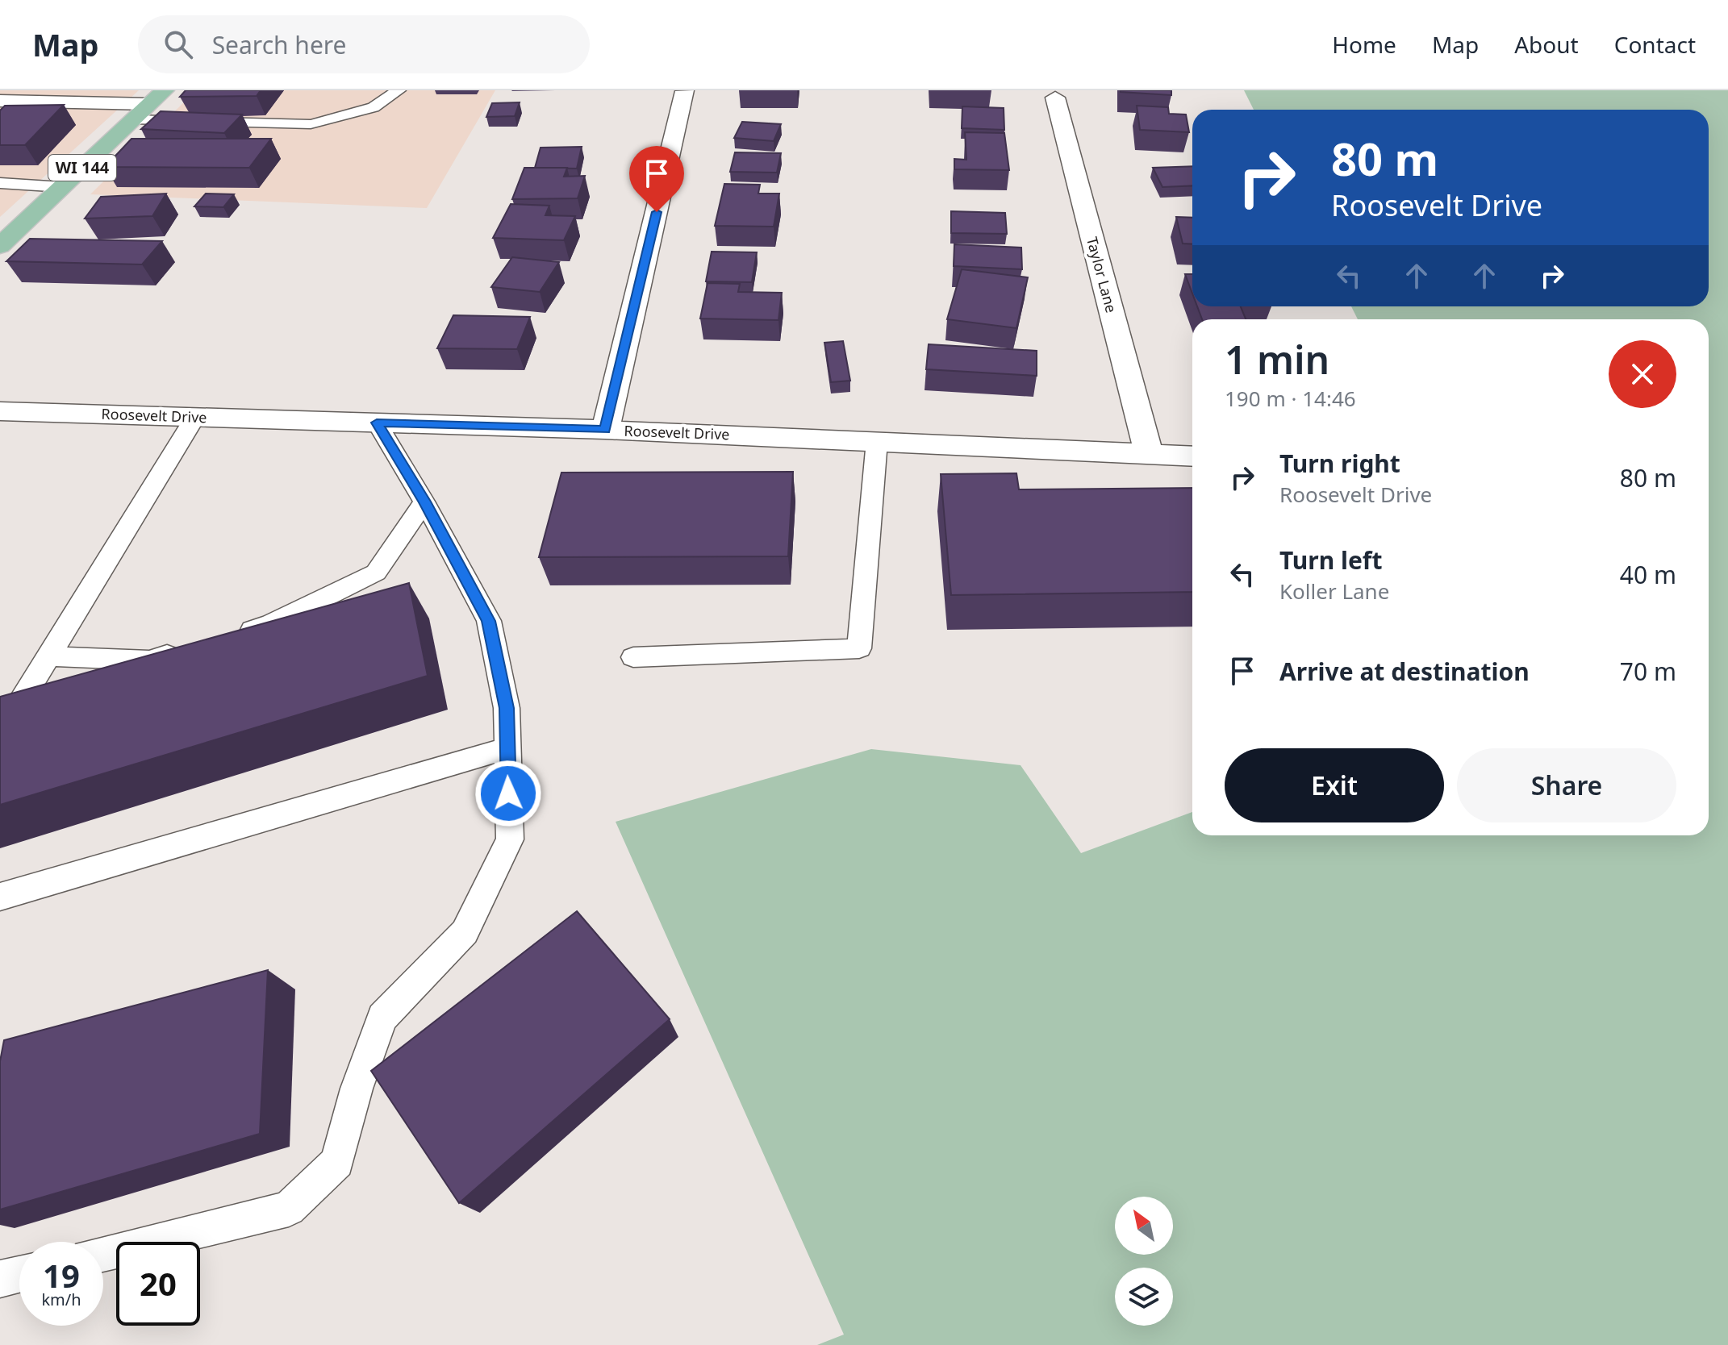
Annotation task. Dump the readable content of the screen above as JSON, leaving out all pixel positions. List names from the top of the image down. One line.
{"streets":{"main road":["WI 144"],"street":["Taylor Lane","Roosevelt Drive"]},"crossings":[["Taylor Lane","Roosevelt Drive"]],"north":"top left","page":{"header":"Map","search":"Search here","nav":["Home","Map","About","Contact"],"turn":["80 m","Roosevelt Drive"],"heading":["1 min","190 m · 14:46"],"list":[{"name":"Turn right","note":"Roosevelt Drive","value":"80 m"},{"name":"Turn left","note":"Koller Lane","value":"40 m"},{"name":"Arrive at destination","value":"70 m"}],"buttons":["Exit","Share"],"speed":"19 km/h","limit":"20"}}
